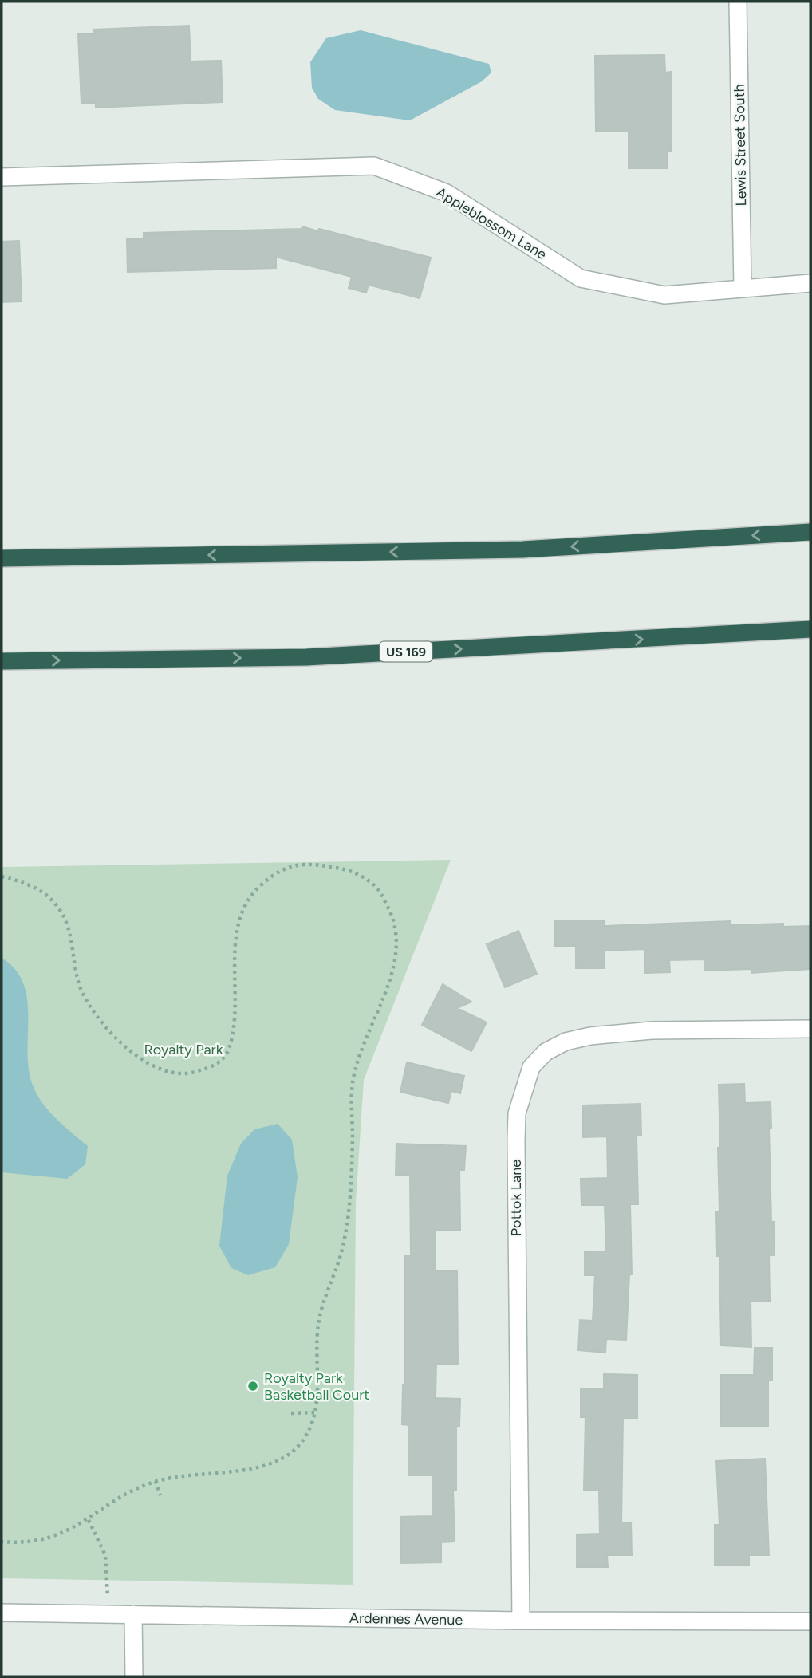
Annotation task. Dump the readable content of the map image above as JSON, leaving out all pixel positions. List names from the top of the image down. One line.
{"streets":{"highway":["US 169"],"street":["Lewis Street South","Appleblossom Lane","Pottok Lane","Ardennes Avenue"]},"crossings":[["Lewis Street South","Appleblossom Lane"],["Pottok Lane","Ardennes Avenue"]],"parks":["Royalty Park"],"places":["Royalty Park Basketball Court"]}
